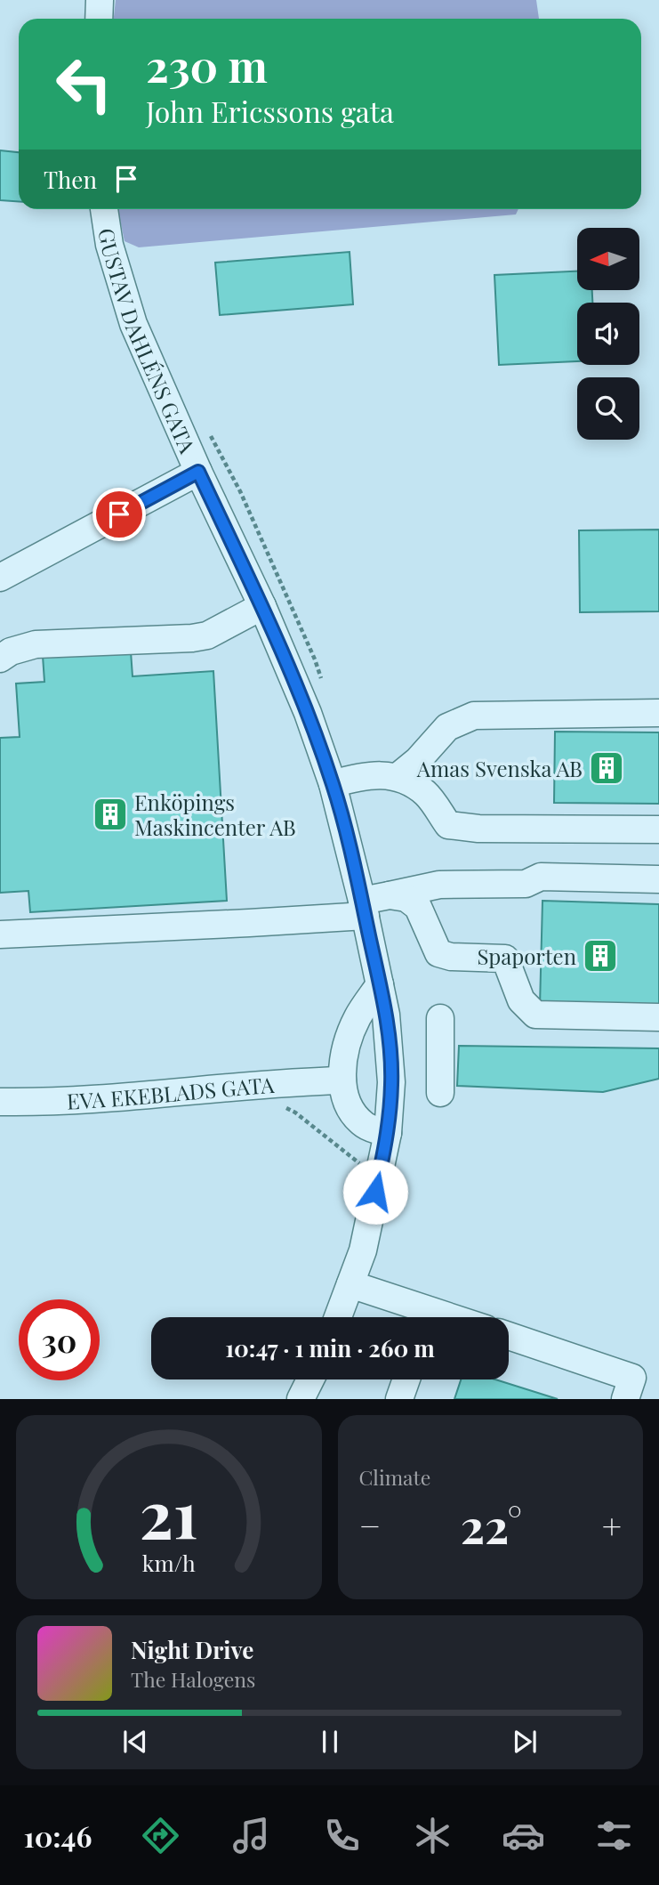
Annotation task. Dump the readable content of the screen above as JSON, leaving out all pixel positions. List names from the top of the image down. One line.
{"streets":{"street":["GUSTAV DAHLÉNS GATA","EVA EKEBLADS GATA"]},"places":{"building":["Amas Svenska AB","Enköpings Maskincenter AB","Spaporten"]},"north":"left","page":{"turn":["230 m","John Ericssons gata"],"then":"Then","limit":"30","trip":"10:47 · 1 min · 260 m","tile":"Climate","heat":["−","22°","+"],"song":["Night Drive","The Halogens"],"tabs":"10:46","gauge":["21","km/h"]}}
